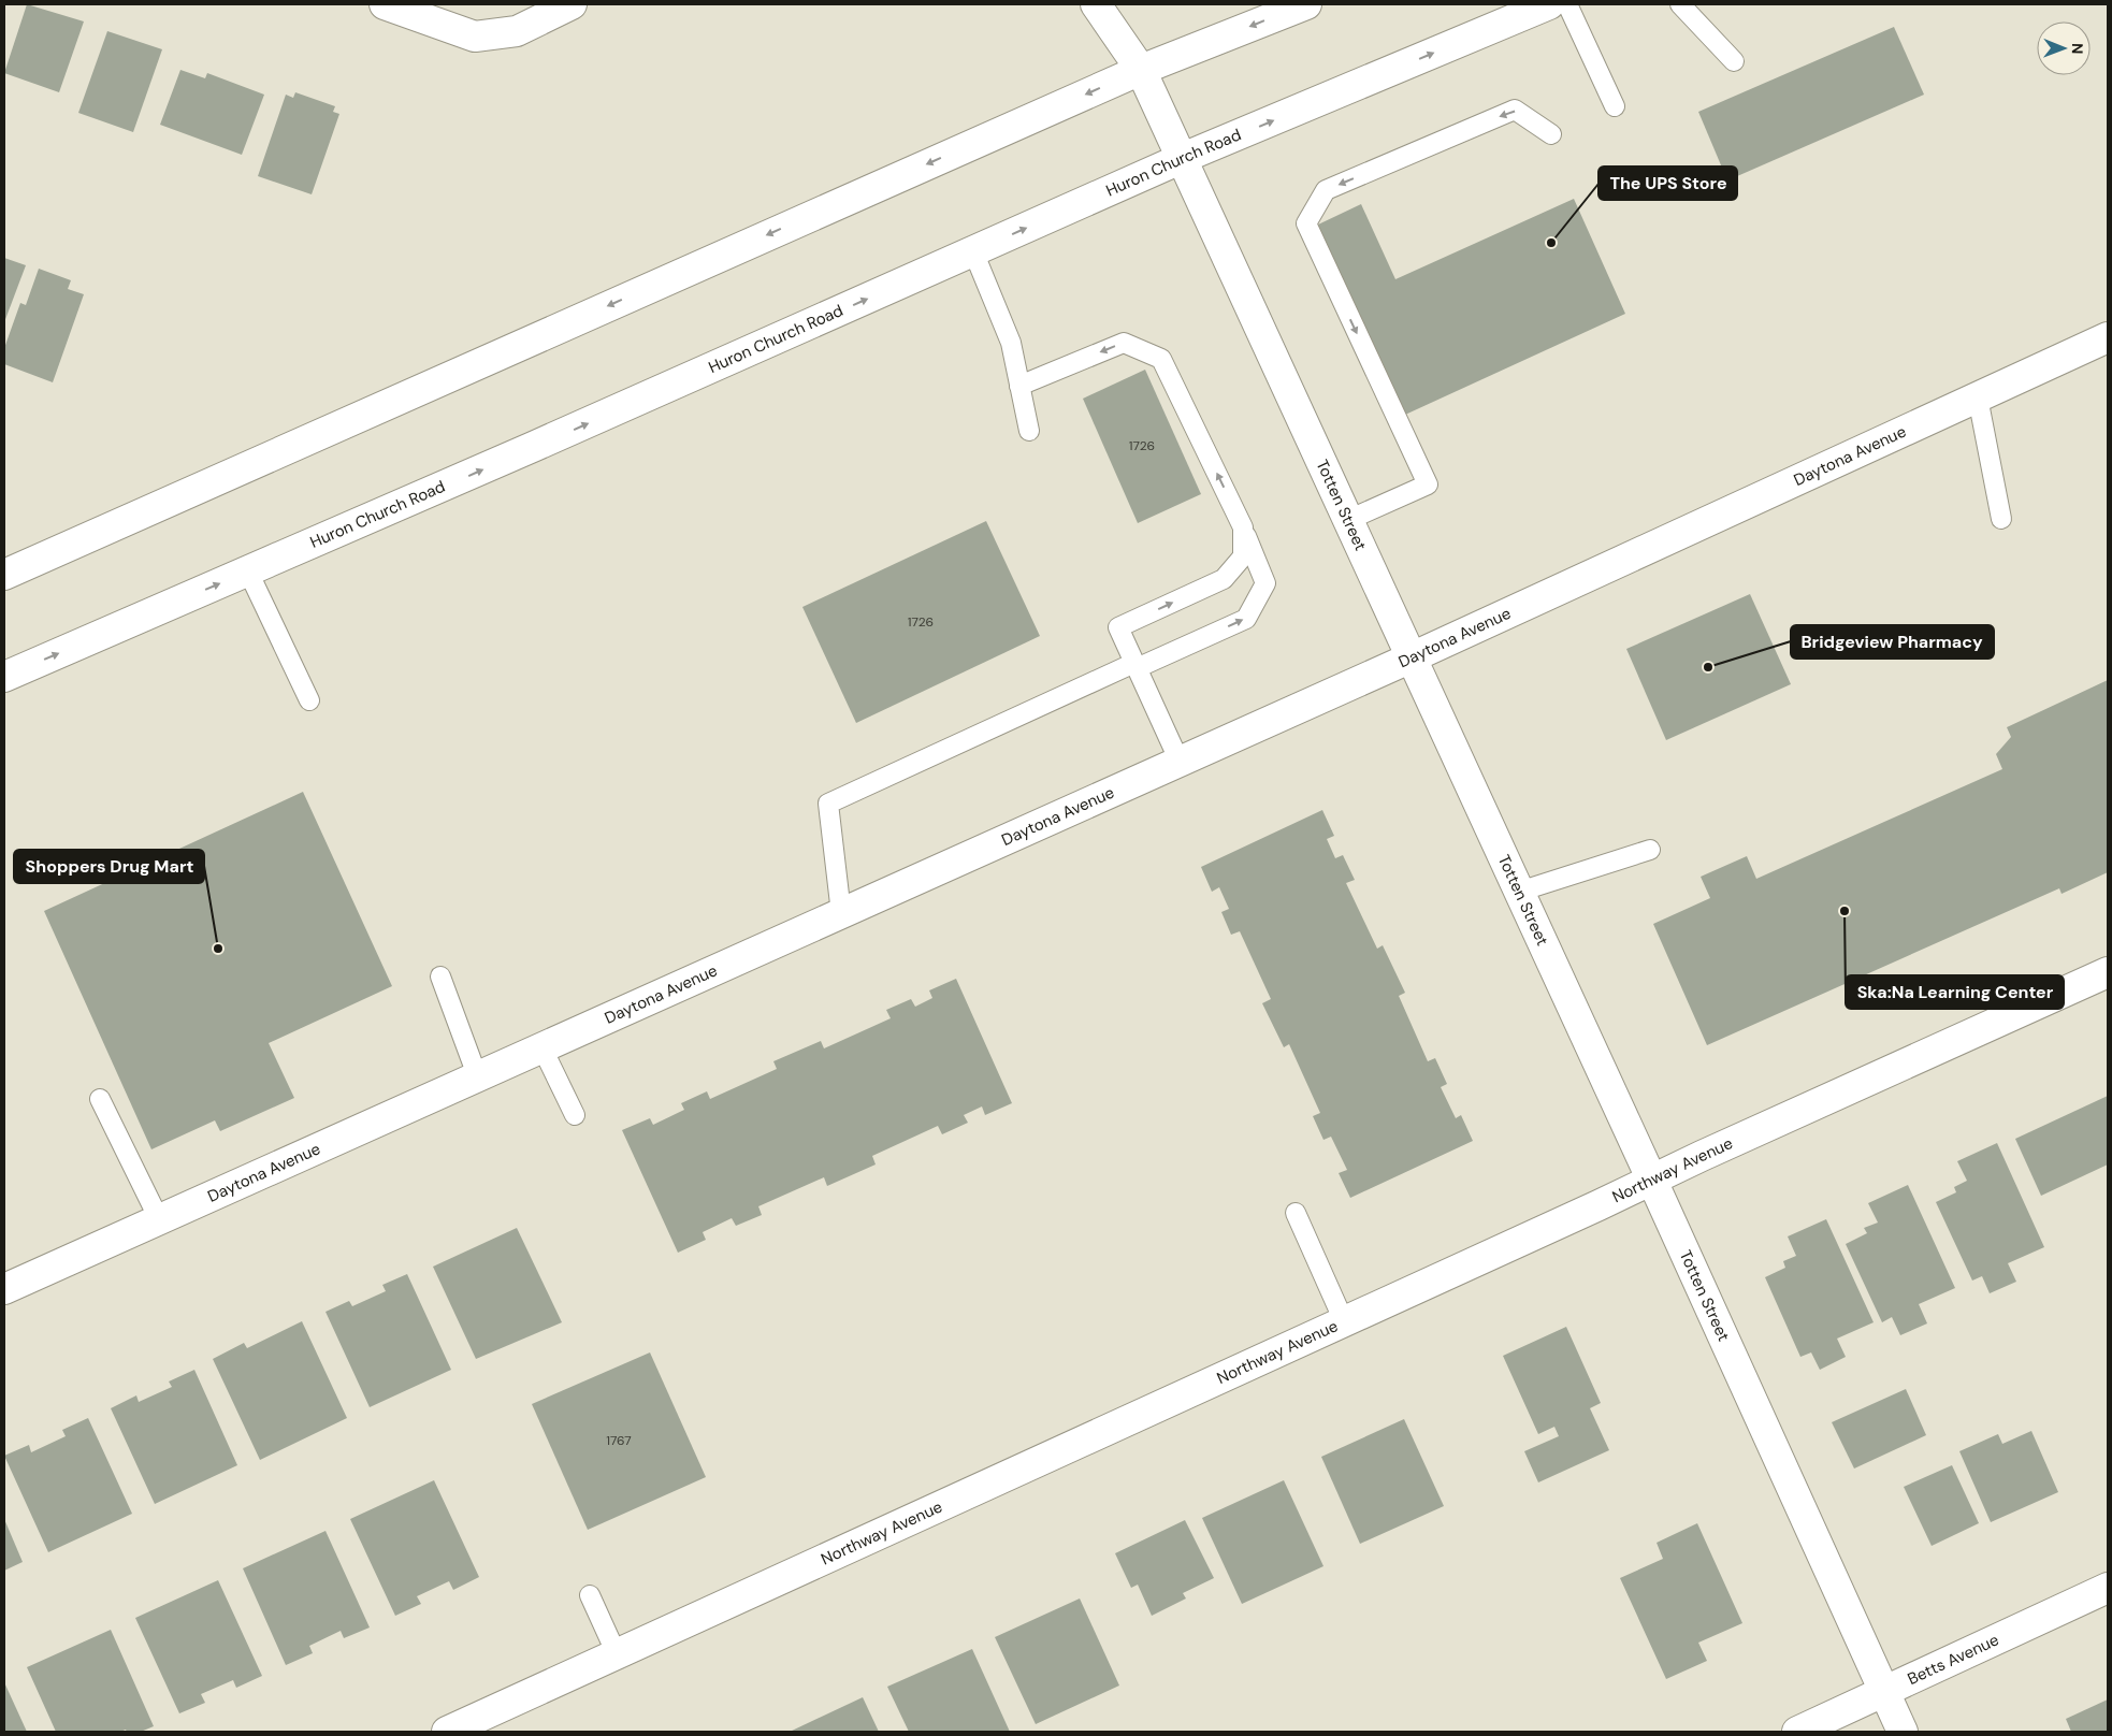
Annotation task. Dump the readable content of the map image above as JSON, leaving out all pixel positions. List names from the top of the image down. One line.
{"streets":{"main road":["Huron Church Road","Daytona Avenue","Totten Street","Northway Avenue","Betts Avenue"]},"crossings":[["Huron Church Road","Totten Street"],["Daytona Avenue","Totten Street"],["Totten Street","Northway Avenue"],["Totten Street","Betts Avenue"]],"places":["The UPS Store","Bridgeview Pharmacy","Ska:Na Learning Center","Shoppers Drug Mart"],"house_numbers":["1726","1726","1767"],"north":"right"}
